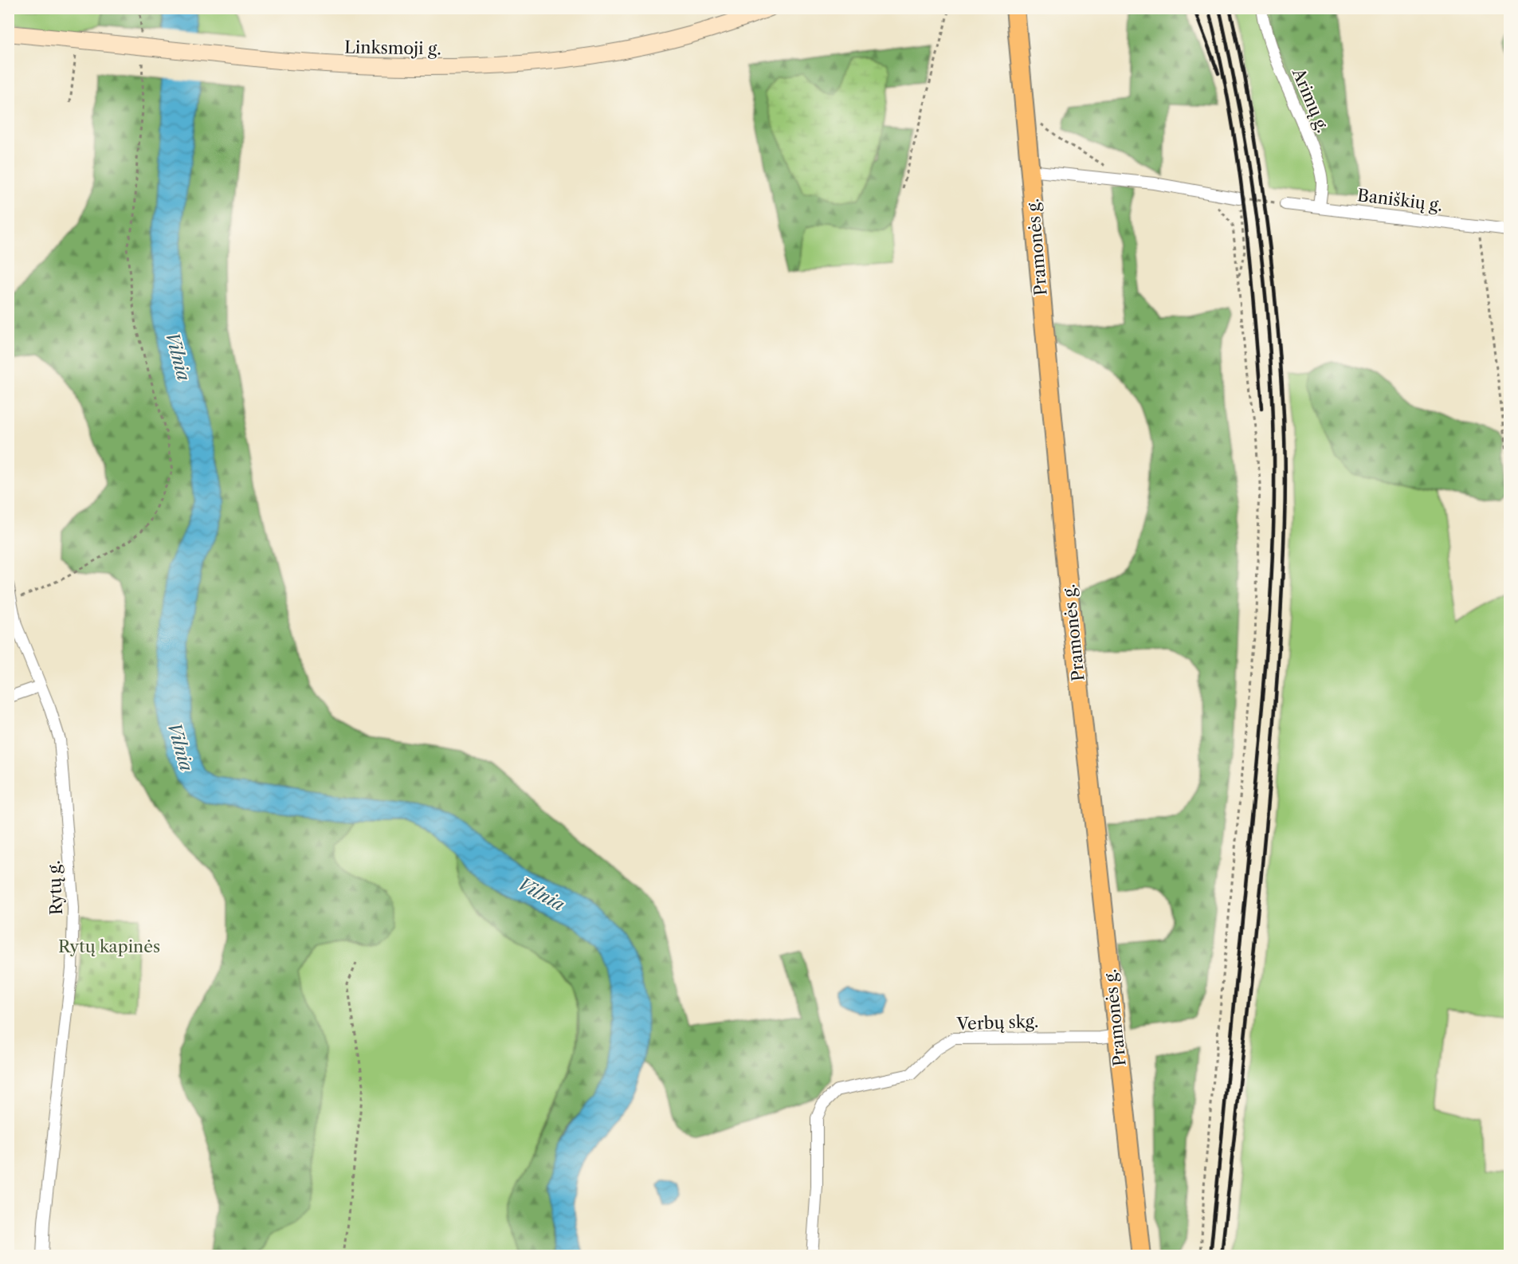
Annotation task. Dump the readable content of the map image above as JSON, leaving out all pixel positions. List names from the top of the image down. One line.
{"streets":{"main road":["Linksmoji g.","Pramonės g."],"street":["Arimų g.","Baniškių g.","Rytų g.","Verbų skg."]},"crossings":[["Arimų g.","Baniškių g."],["Pramonės g.","Verbų skg."]],"water":["Vilnia"],"parks":["Rytų kapinės"]}
